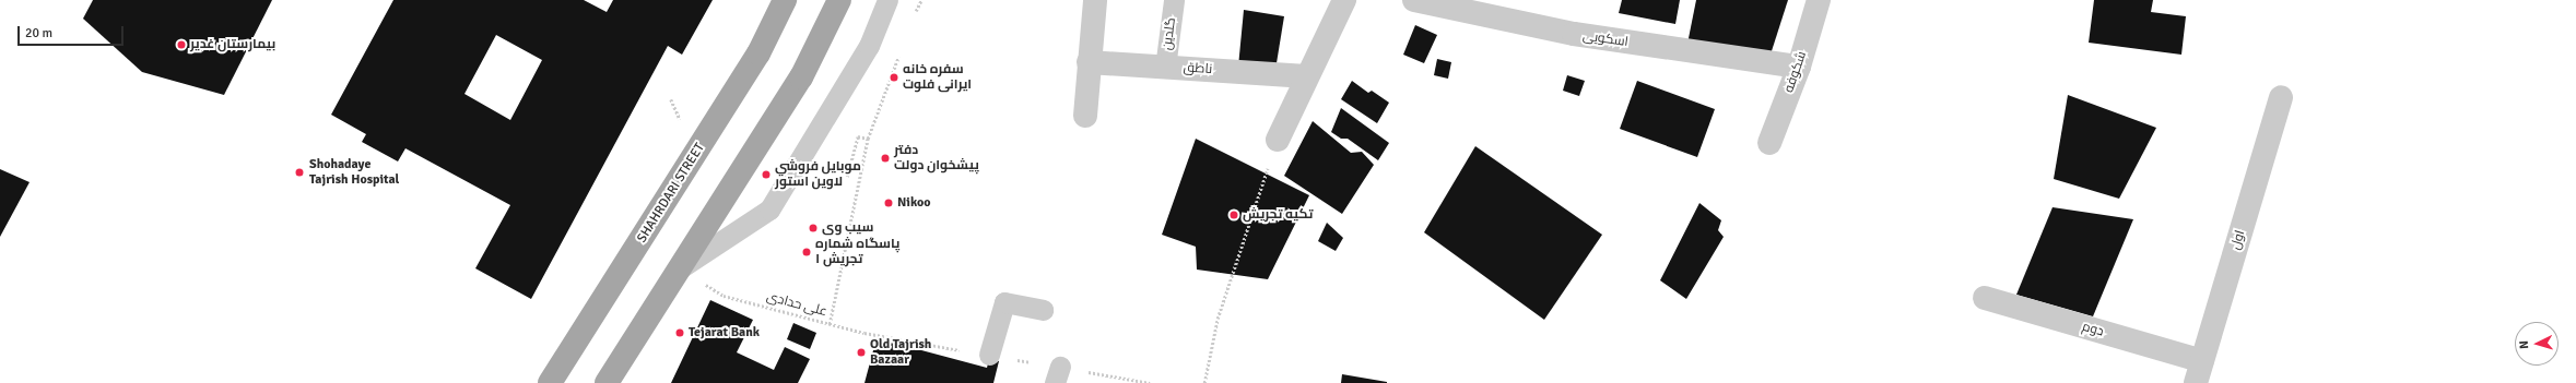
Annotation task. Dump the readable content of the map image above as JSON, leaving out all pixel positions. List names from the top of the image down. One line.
{"streets":{"main road":["SHAHRDARI STREET"],"street":["اسکویی","ناطق","شکوفه","اول","دوم"],"lane":["گلدین"],"path":["علی حدادی"]},"crossings":[["گلدین","ناطق"],["اسکویی","شکوفه"],["اول","دوم"]],"places":["بیمارستان غدیر","سفره خانه ایرانی فلوت","دفتر پیشخوان دولت","Shohadaye Tajrish Hospital","موبايل فروشي لاوين استور","Nikoo","تکیه تجریش","سیب وی","پاسگاه شماره ۱ تجریش","Tejarat Bank","Old Tajrish Bazaar"],"scale_bar":"20 m","north":"left"}
